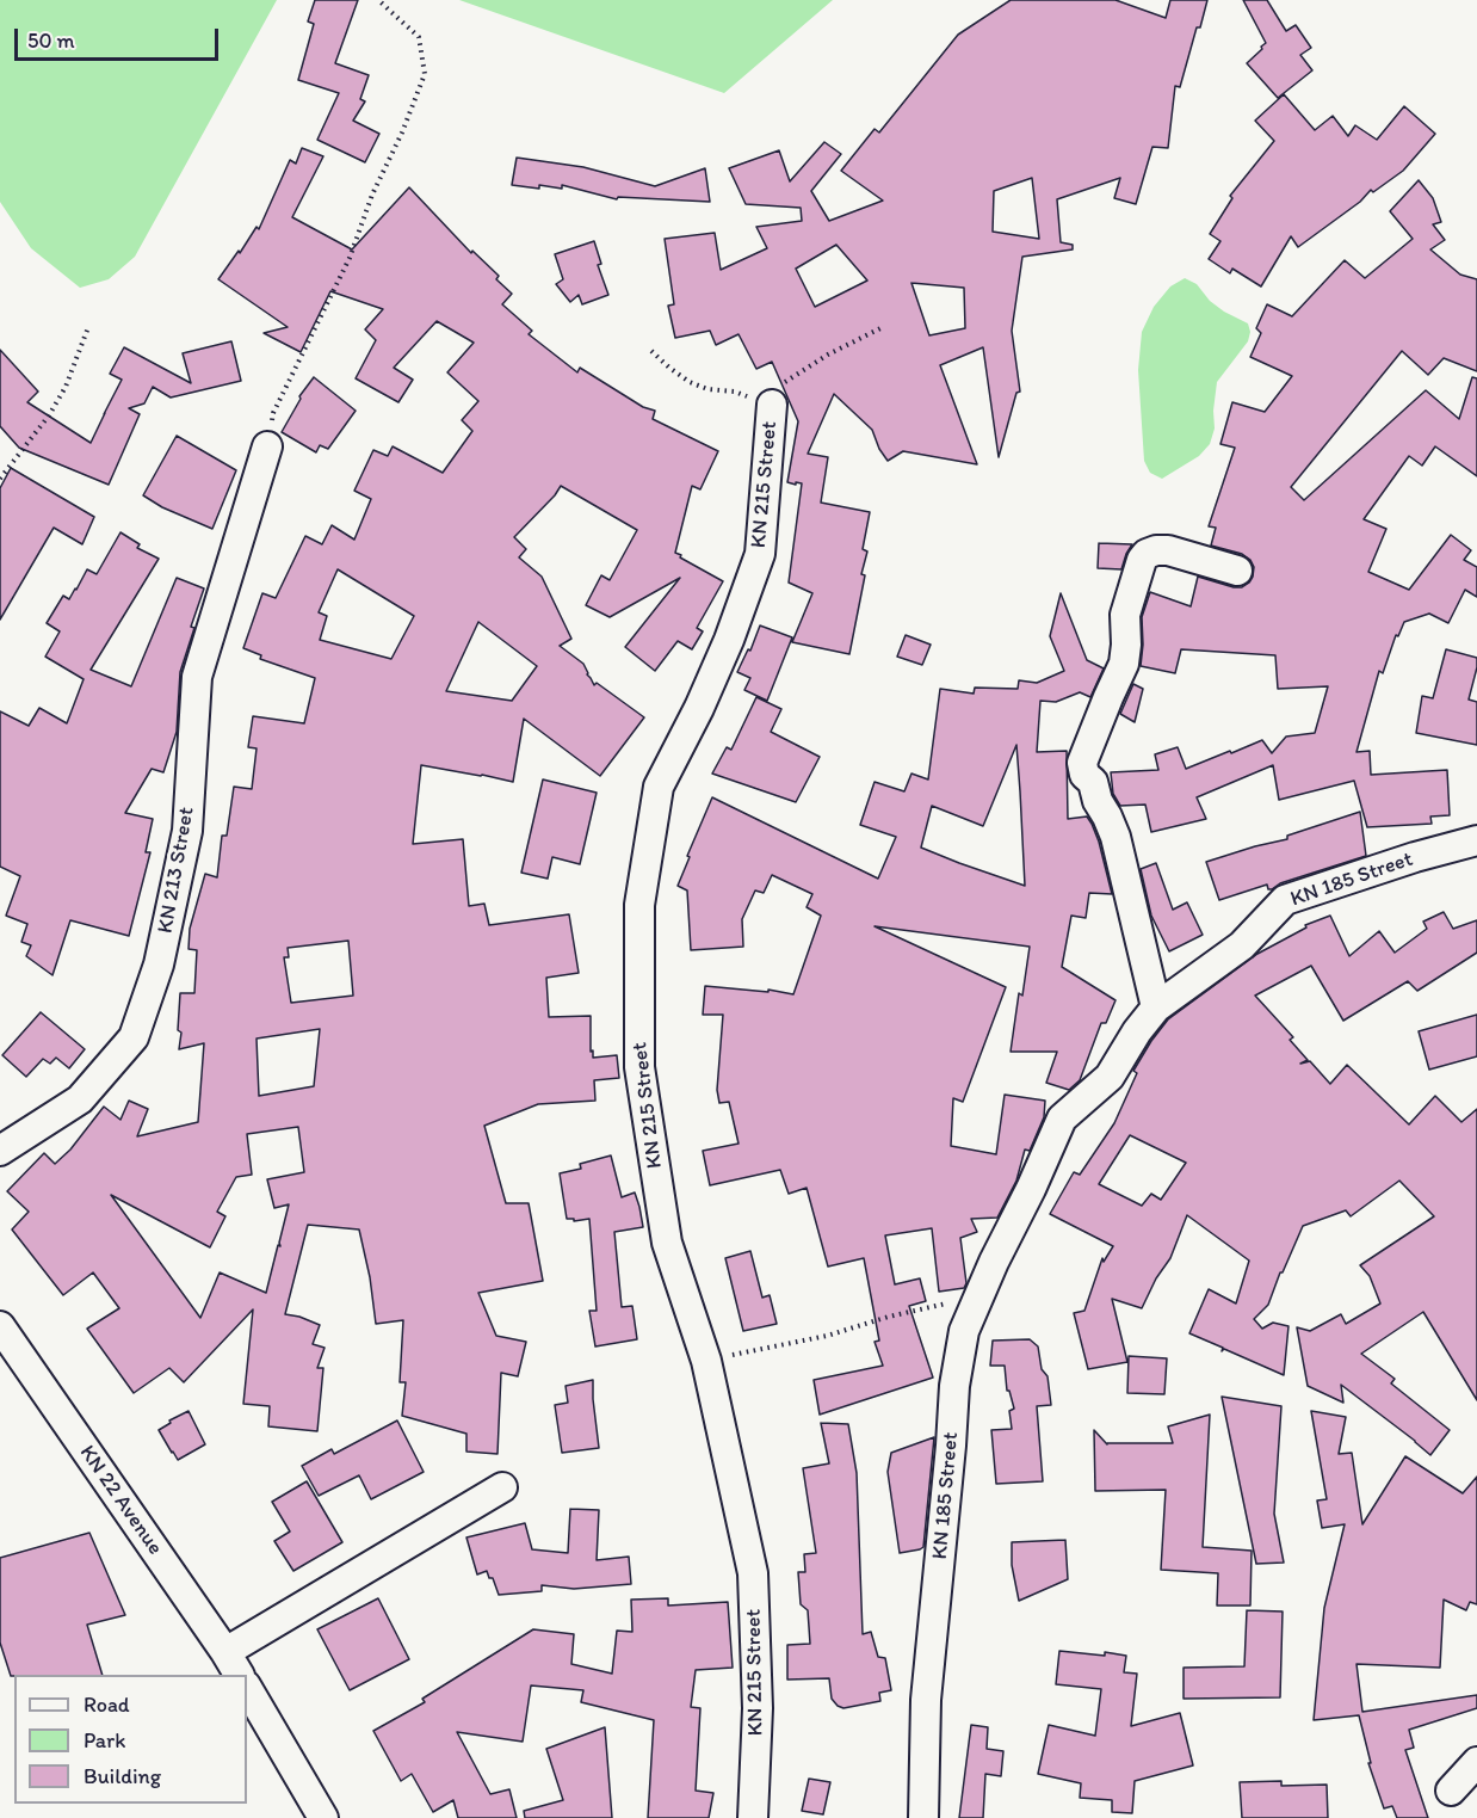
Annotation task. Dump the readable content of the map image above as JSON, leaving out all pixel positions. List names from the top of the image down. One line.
{"streets":{"street":["KN 215 Street","KN 213 Street","KN 185 Street","KN 22 Avenue"]},"legend":["Road","Park","Building"],"scale_bar":"50 m"}
